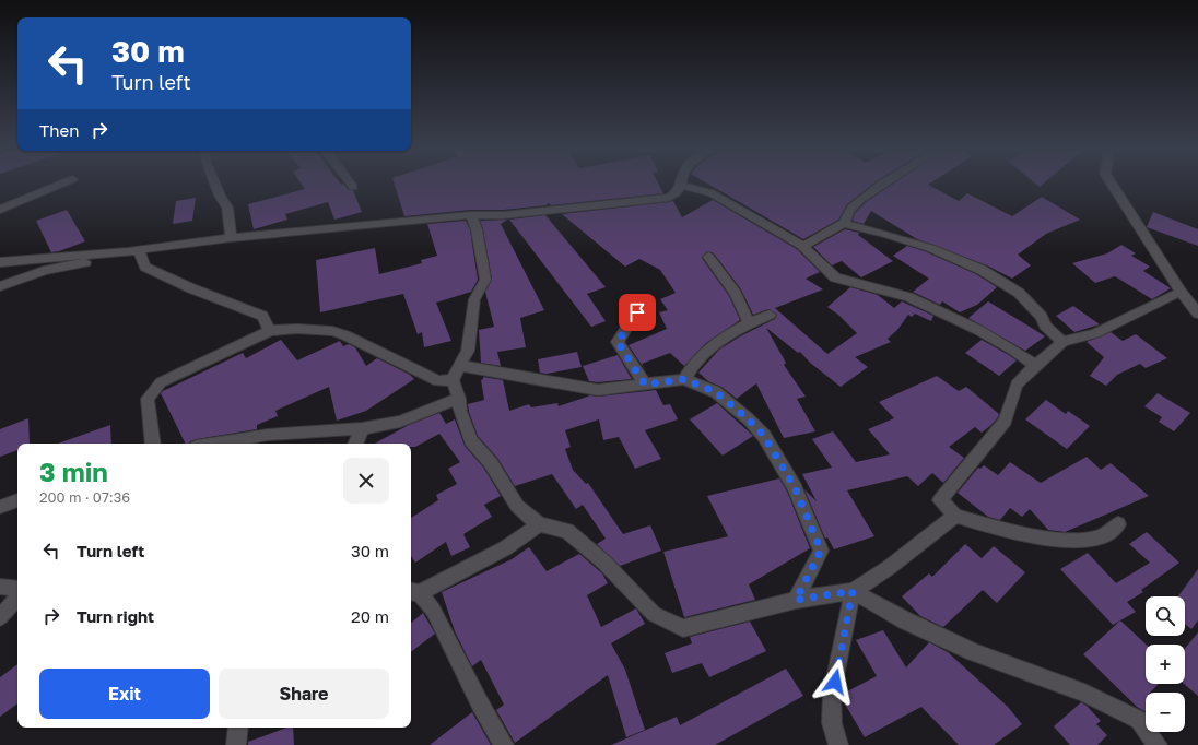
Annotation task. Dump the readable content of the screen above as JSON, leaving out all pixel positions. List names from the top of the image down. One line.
{"page":{"turn":["30 m","Turn left"],"then":"Then","heading":["3 min","200 m · 07:36"],"list":[{"name":"Turn left","value":"30 m"},{"name":"Turn right","value":"20 m"}],"map_buttons":["+","−"],"buttons":["Exit","Share"]}}
